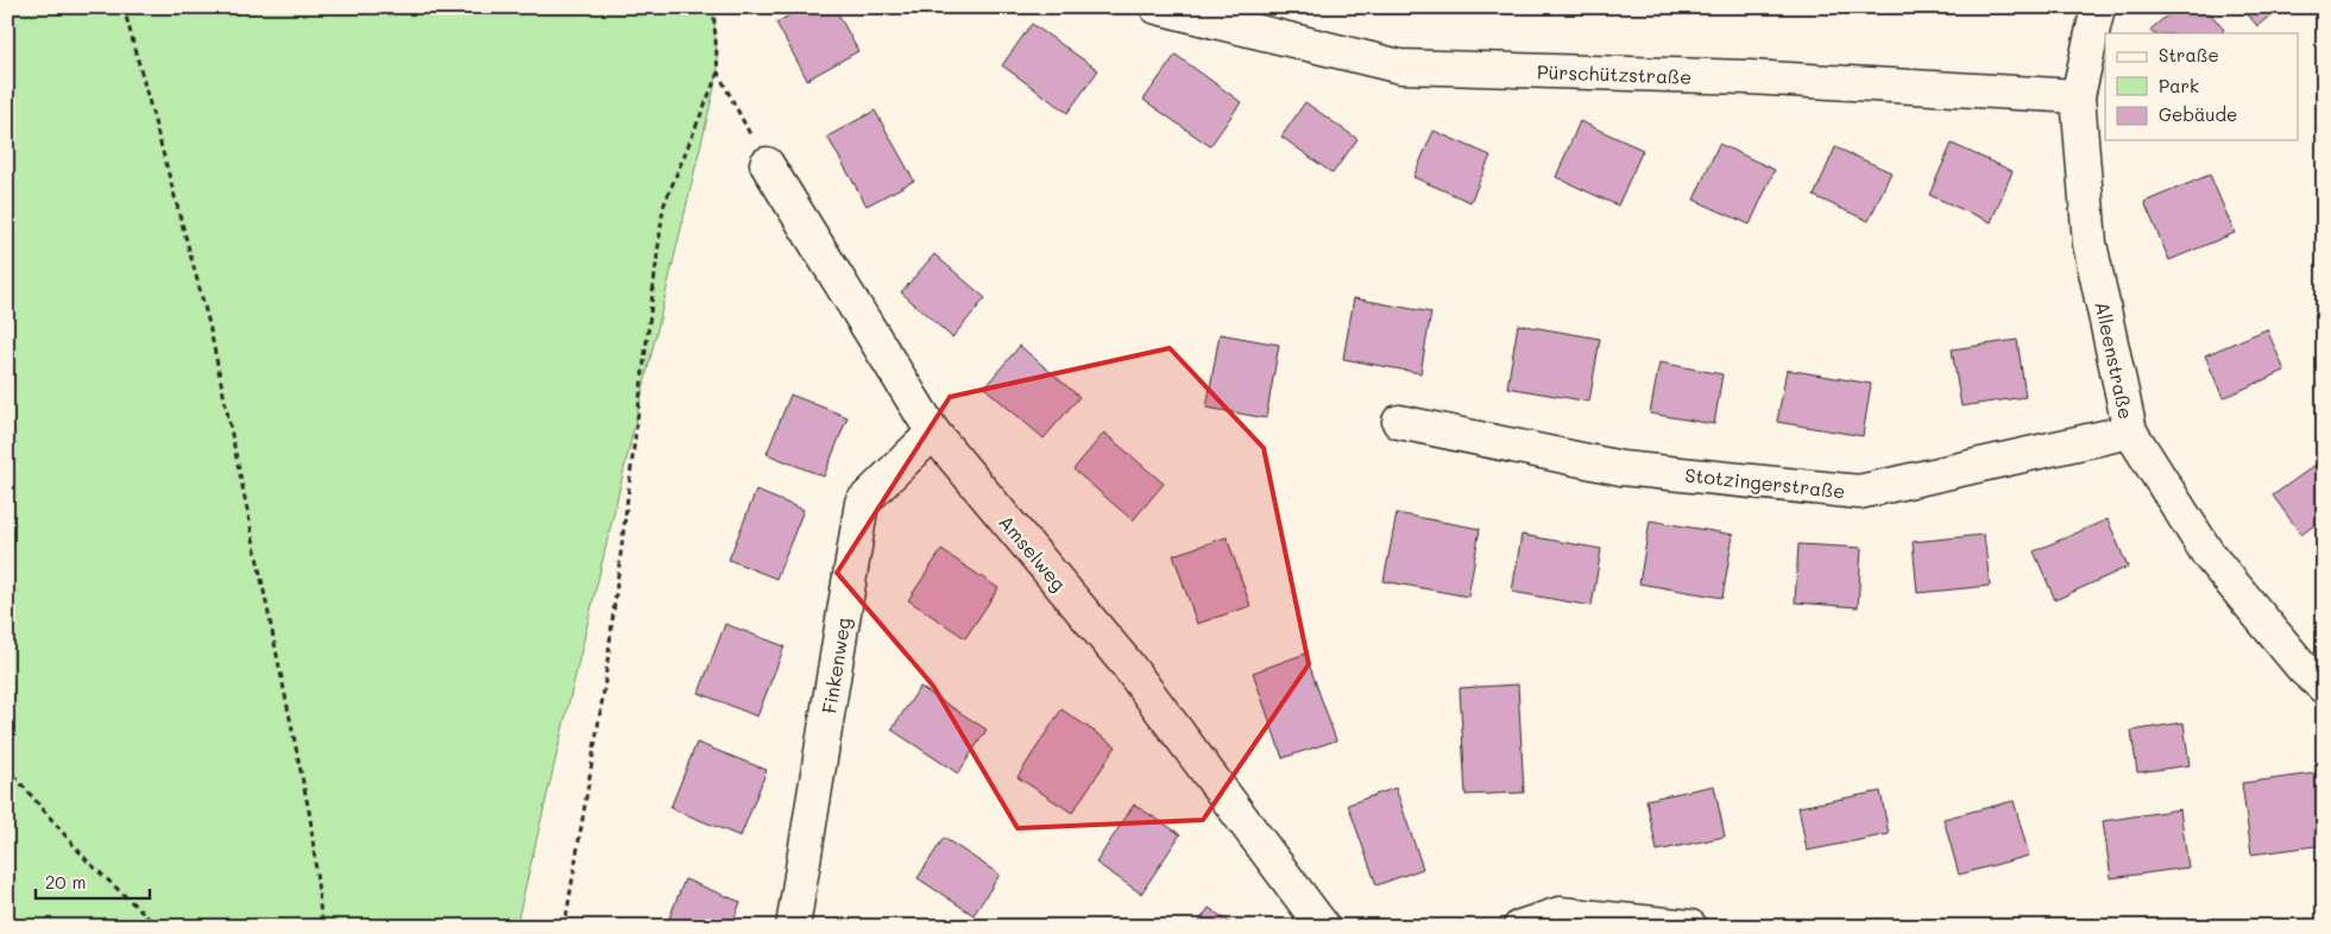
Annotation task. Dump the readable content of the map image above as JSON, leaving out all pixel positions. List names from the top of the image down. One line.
{"streets":{"street":["Pürschützstraße","Alleenstraße","Stotzingerstraße","Amselweg","Finkenweg"]},"crossings":[["Pürschützstraße","Alleenstraße"],["Alleenstraße","Stotzingerstraße"],["Amselweg","Finkenweg"]],"legend":["Straße","Park","Gebäude"],"scale_bar":"20 m"}
